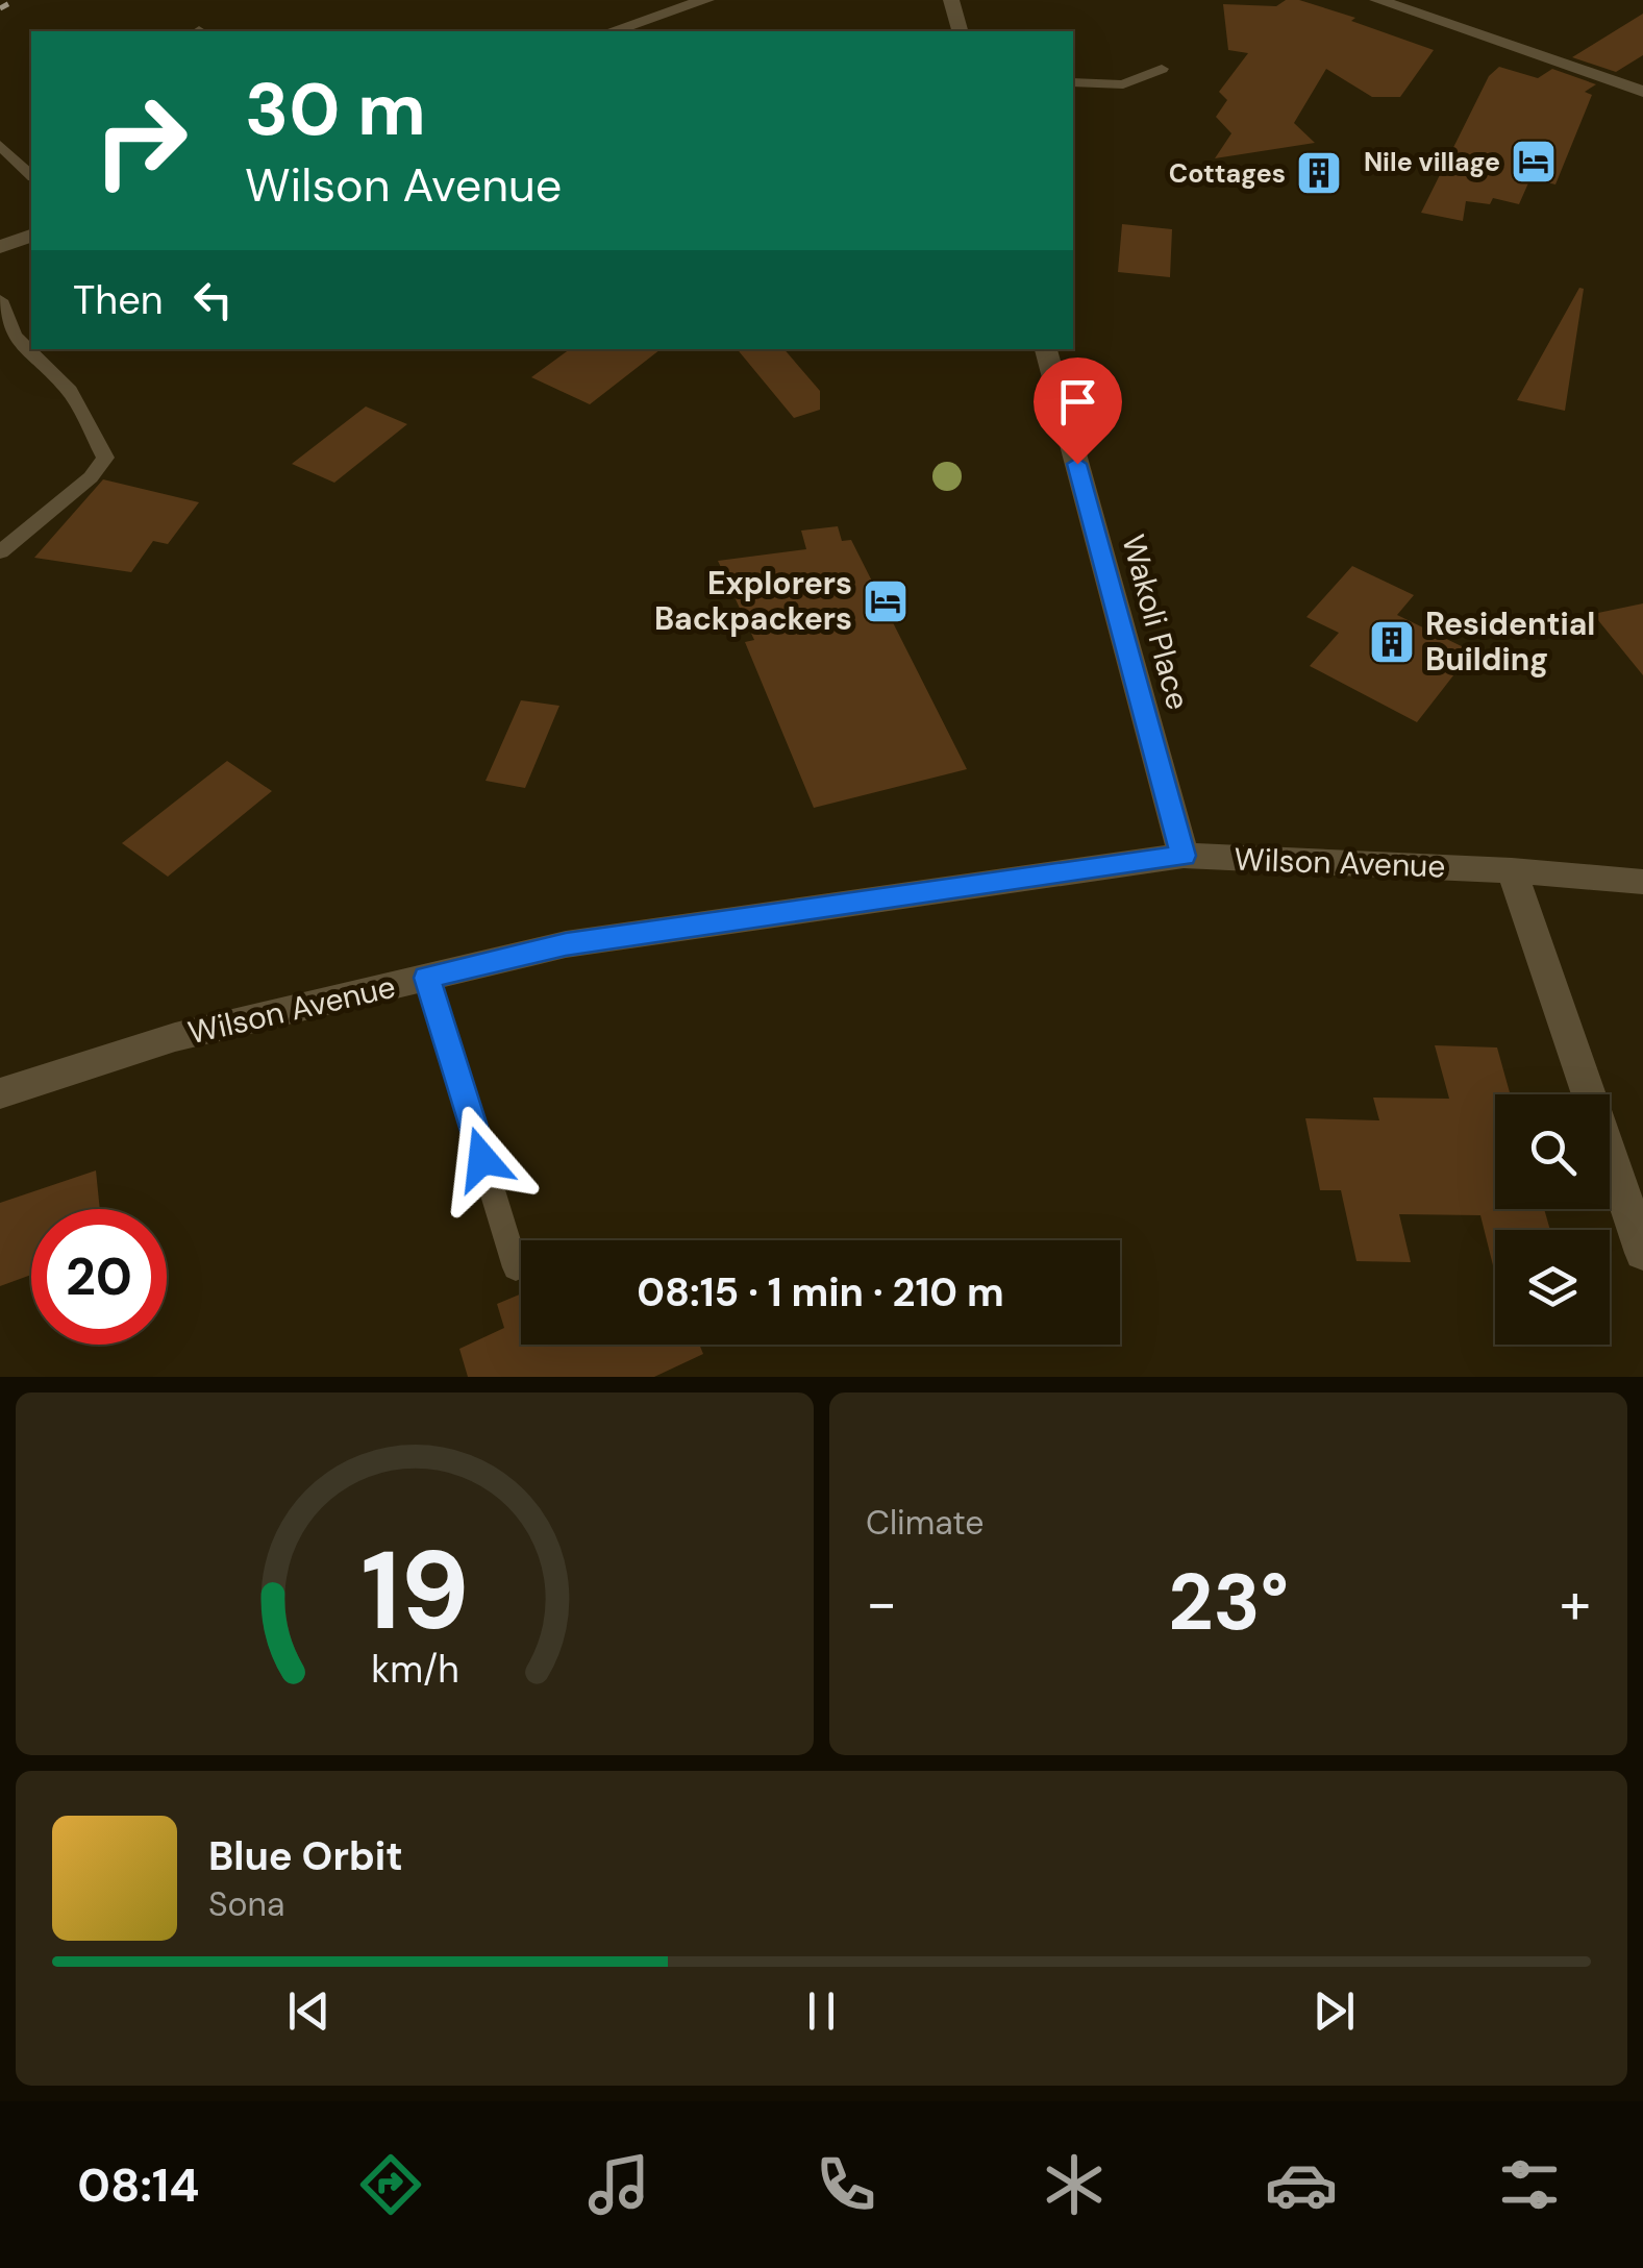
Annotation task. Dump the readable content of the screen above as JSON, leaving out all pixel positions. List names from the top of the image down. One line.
{"streets":{"street":["Wakoli Place","Wilson Avenue"]},"crossings":[["Wakoli Place","Wilson Avenue"]],"places":{"hotel":["Nile village","Explorers Backpackers"],"building":["Cottages","Residential Building"]},"page":{"turn":["30 m","Wilson Avenue"],"then":"Then","limit":"20","trip":"08:15 · 1 min · 210 m","tile":"Climate","heat":["−","23°","+"],"song":["Blue Orbit","Sona"],"tabs":"08:14","gauge":["19","km/h"]}}
